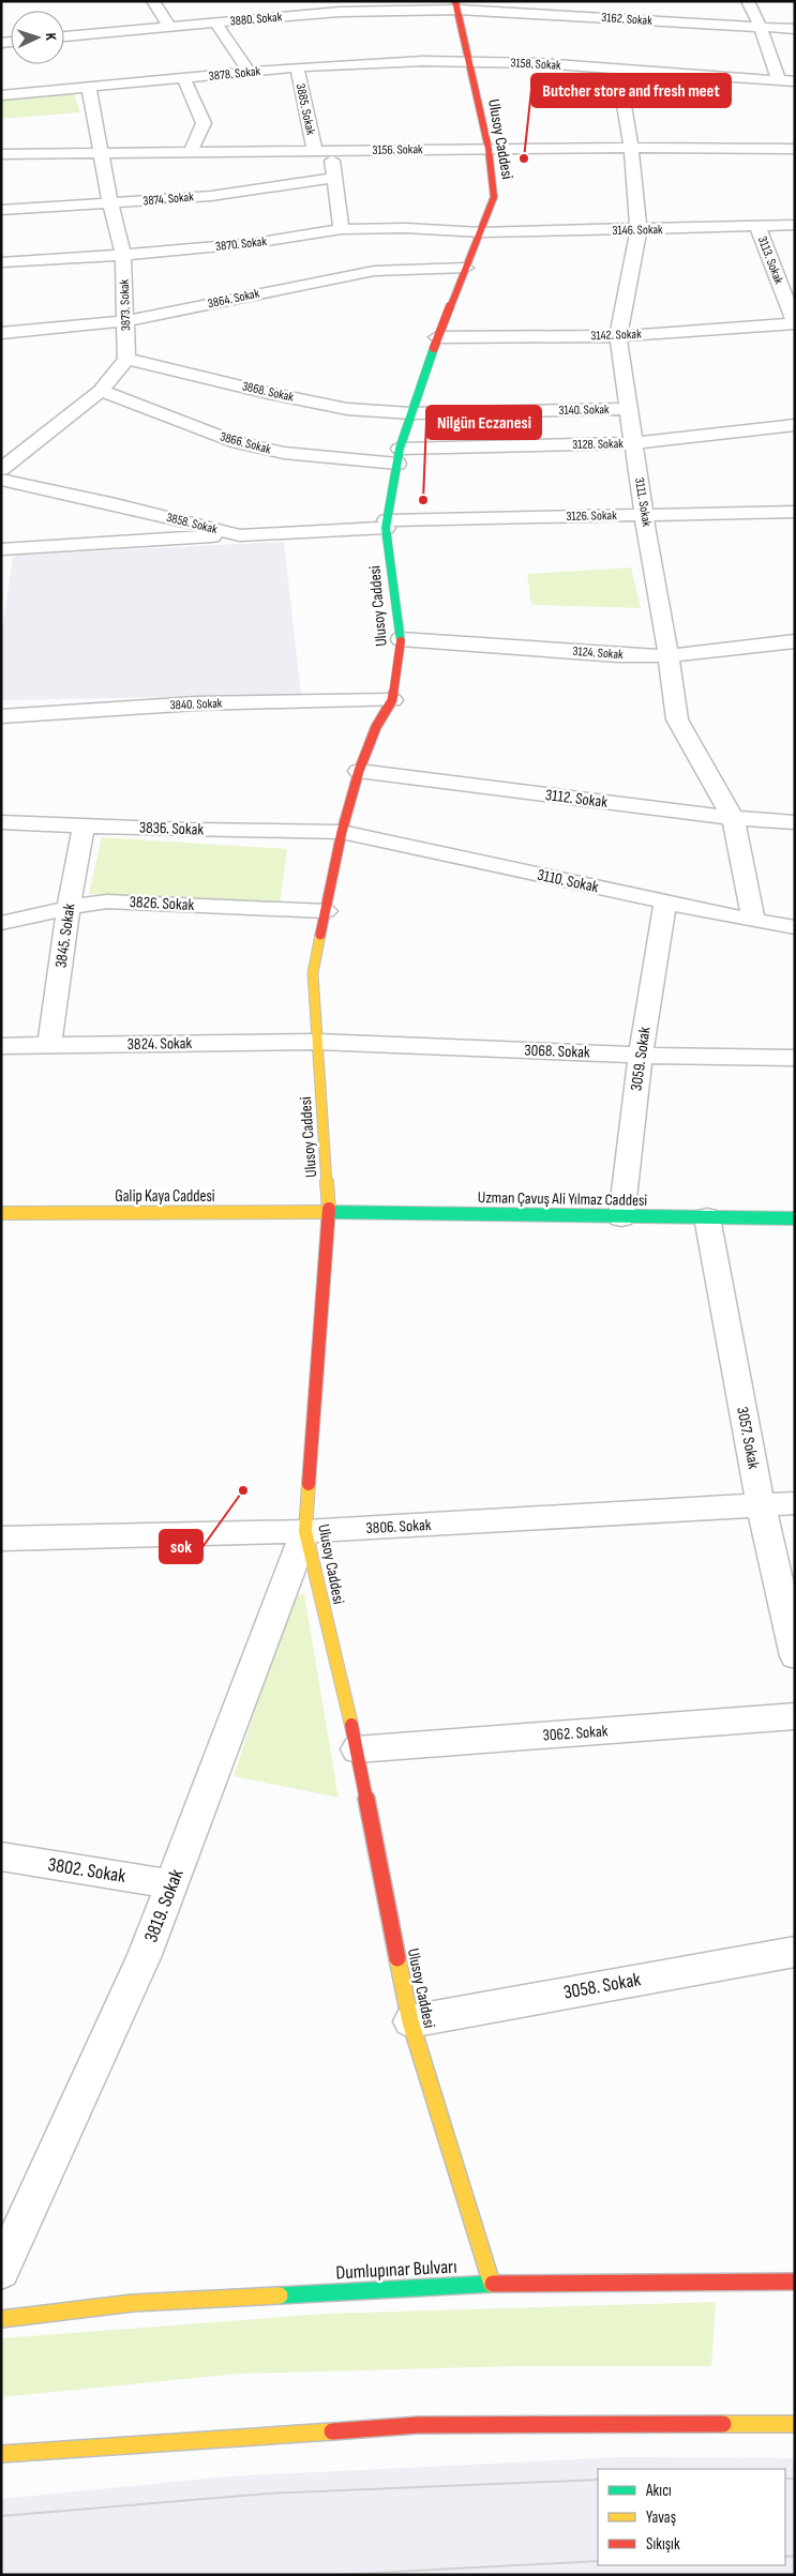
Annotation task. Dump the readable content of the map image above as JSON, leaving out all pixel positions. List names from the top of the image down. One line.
{"streets":{"main road":["Ulusoy Caddesi","Galip Kaya Caddesi","Uzman Çavuş Ali Yılmaz Caddesi","Dumlupınar Bulvarı"],"street":["3880. Sokak","3162. Sokak","3158. Sokak","3878. Sokak","3885. Sokak","3156. Sokak","3874. Sokak","3146. Sokak","3870. Sokak","3113. Sokak","3864. Sokak","3873. Sokak","3142. Sokak","3868. Sokak","3140. Sokak","3866. Sokak","3128. Sokak","3111. Sokak","3126. Sokak","3858. Sokak","3124. Sokak","3840. Sokak","3112. Sokak","3836. Sokak","3110. Sokak","3826. Sokak","3845. Sokak","3824. Sokak","3068. Sokak","3059. Sokak","3057. Sokak","3806. Sokak","3062. Sokak","3802. Sokak","3819. Sokak","3058. Sokak"]},"crossings":[["3880. Sokak","3162. Sokak"],["3880. Sokak","Ulusoy Caddesi"],["3162. Sokak","Ulusoy Caddesi"],["3158. Sokak","3878. Sokak"],["3158. Sokak","Ulusoy Caddesi"],["3158. Sokak","3111. Sokak"],["3878. Sokak","3885. Sokak"],["3878. Sokak","Ulusoy Caddesi"],["3878. Sokak","3873. Sokak"],["3885. Sokak","3156. Sokak"],["3885. Sokak","3874. Sokak"],["3885. Sokak","3870. Sokak"],["Ulusoy Caddesi","3156. Sokak"],["Ulusoy Caddesi","3146. Sokak"],["Ulusoy Caddesi","3870. Sokak"],["Ulusoy Caddesi","3864. Sokak"],["Ulusoy Caddesi","3142. Sokak"],["Ulusoy Caddesi","3868. Sokak"],["Ulusoy Caddesi","3140. Sokak"],["Ulusoy Caddesi","3866. Sokak"],["Ulusoy Caddesi","3128. Sokak"],["Ulusoy Caddesi","3126. Sokak"],["Ulusoy Caddesi","3858. Sokak"],["Ulusoy Caddesi","3124. Sokak"],["Ulusoy Caddesi","3840. Sokak"],["Ulusoy Caddesi","3112. Sokak"],["Ulusoy Caddesi","3836. Sokak"],["Ulusoy Caddesi","3110. Sokak"],["Ulusoy Caddesi","3826. Sokak"],["Ulusoy Caddesi","3824. Sokak"],["Ulusoy Caddesi","3068. Sokak"],["Ulusoy Caddesi","Galip Kaya Caddesi"],["Ulusoy Caddesi","Uzman Çavuş Ali Yılmaz Caddesi"],["Ulusoy Caddesi","3806. Sokak"],["Ulusoy Caddesi","3062. Sokak"],["Ulusoy Caddesi","3819. Sokak"],["Ulusoy Caddesi","3058. Sokak"],["Ulusoy Caddesi","Dumlupınar Bulvarı"],["3156. Sokak","3873. Sokak"],["3156. Sokak","3111. Sokak"],["3874. Sokak","3873. Sokak"],["3146. Sokak","3870. Sokak"],["3146. Sokak","3113. Sokak"],["3146. Sokak","3111. Sokak"],["3870. Sokak","3873. Sokak"],["3113. Sokak","3142. Sokak"],["3864. Sokak","3873. Sokak"],["3873. Sokak","3868. Sokak"],["3142. Sokak","3111. Sokak"],["3868. Sokak","3140. Sokak"],["3140. Sokak","3111. Sokak"],["3866. Sokak","3128. Sokak"],["3128. Sokak","3111. Sokak"],["3111. Sokak","3126. Sokak"],["3111. Sokak","3124. Sokak"],["3111. Sokak","3112. Sokak"],["3111. Sokak","3110. Sokak"],["3126. Sokak","3858. Sokak"],["3836. Sokak","3110. Sokak"],["3836. Sokak","3845. Sokak"],["3110. Sokak","3059. Sokak"],["3826. Sokak","3845. Sokak"],["3845. Sokak","3824. Sokak"],["3824. Sokak","3068. Sokak"],["3068. Sokak","3059. Sokak"],["3059. Sokak","Uzman Çavuş Ali Yılmaz Caddesi"],["Galip Kaya Caddesi","Uzman Çavuş Ali Yılmaz Caddesi"],["Uzman Çavuş Ali Yılmaz Caddesi","3057. Sokak"],["3057. Sokak","3806. Sokak"],["3806. Sokak","3819. Sokak"],["3802. Sokak","3819. Sokak"]],"places":["Butcher store and fresh meet","Nilgün Eczanesi","sok"],"legend":["Akıcı","Yavaş","Sıkışık"],"north":"right"}
